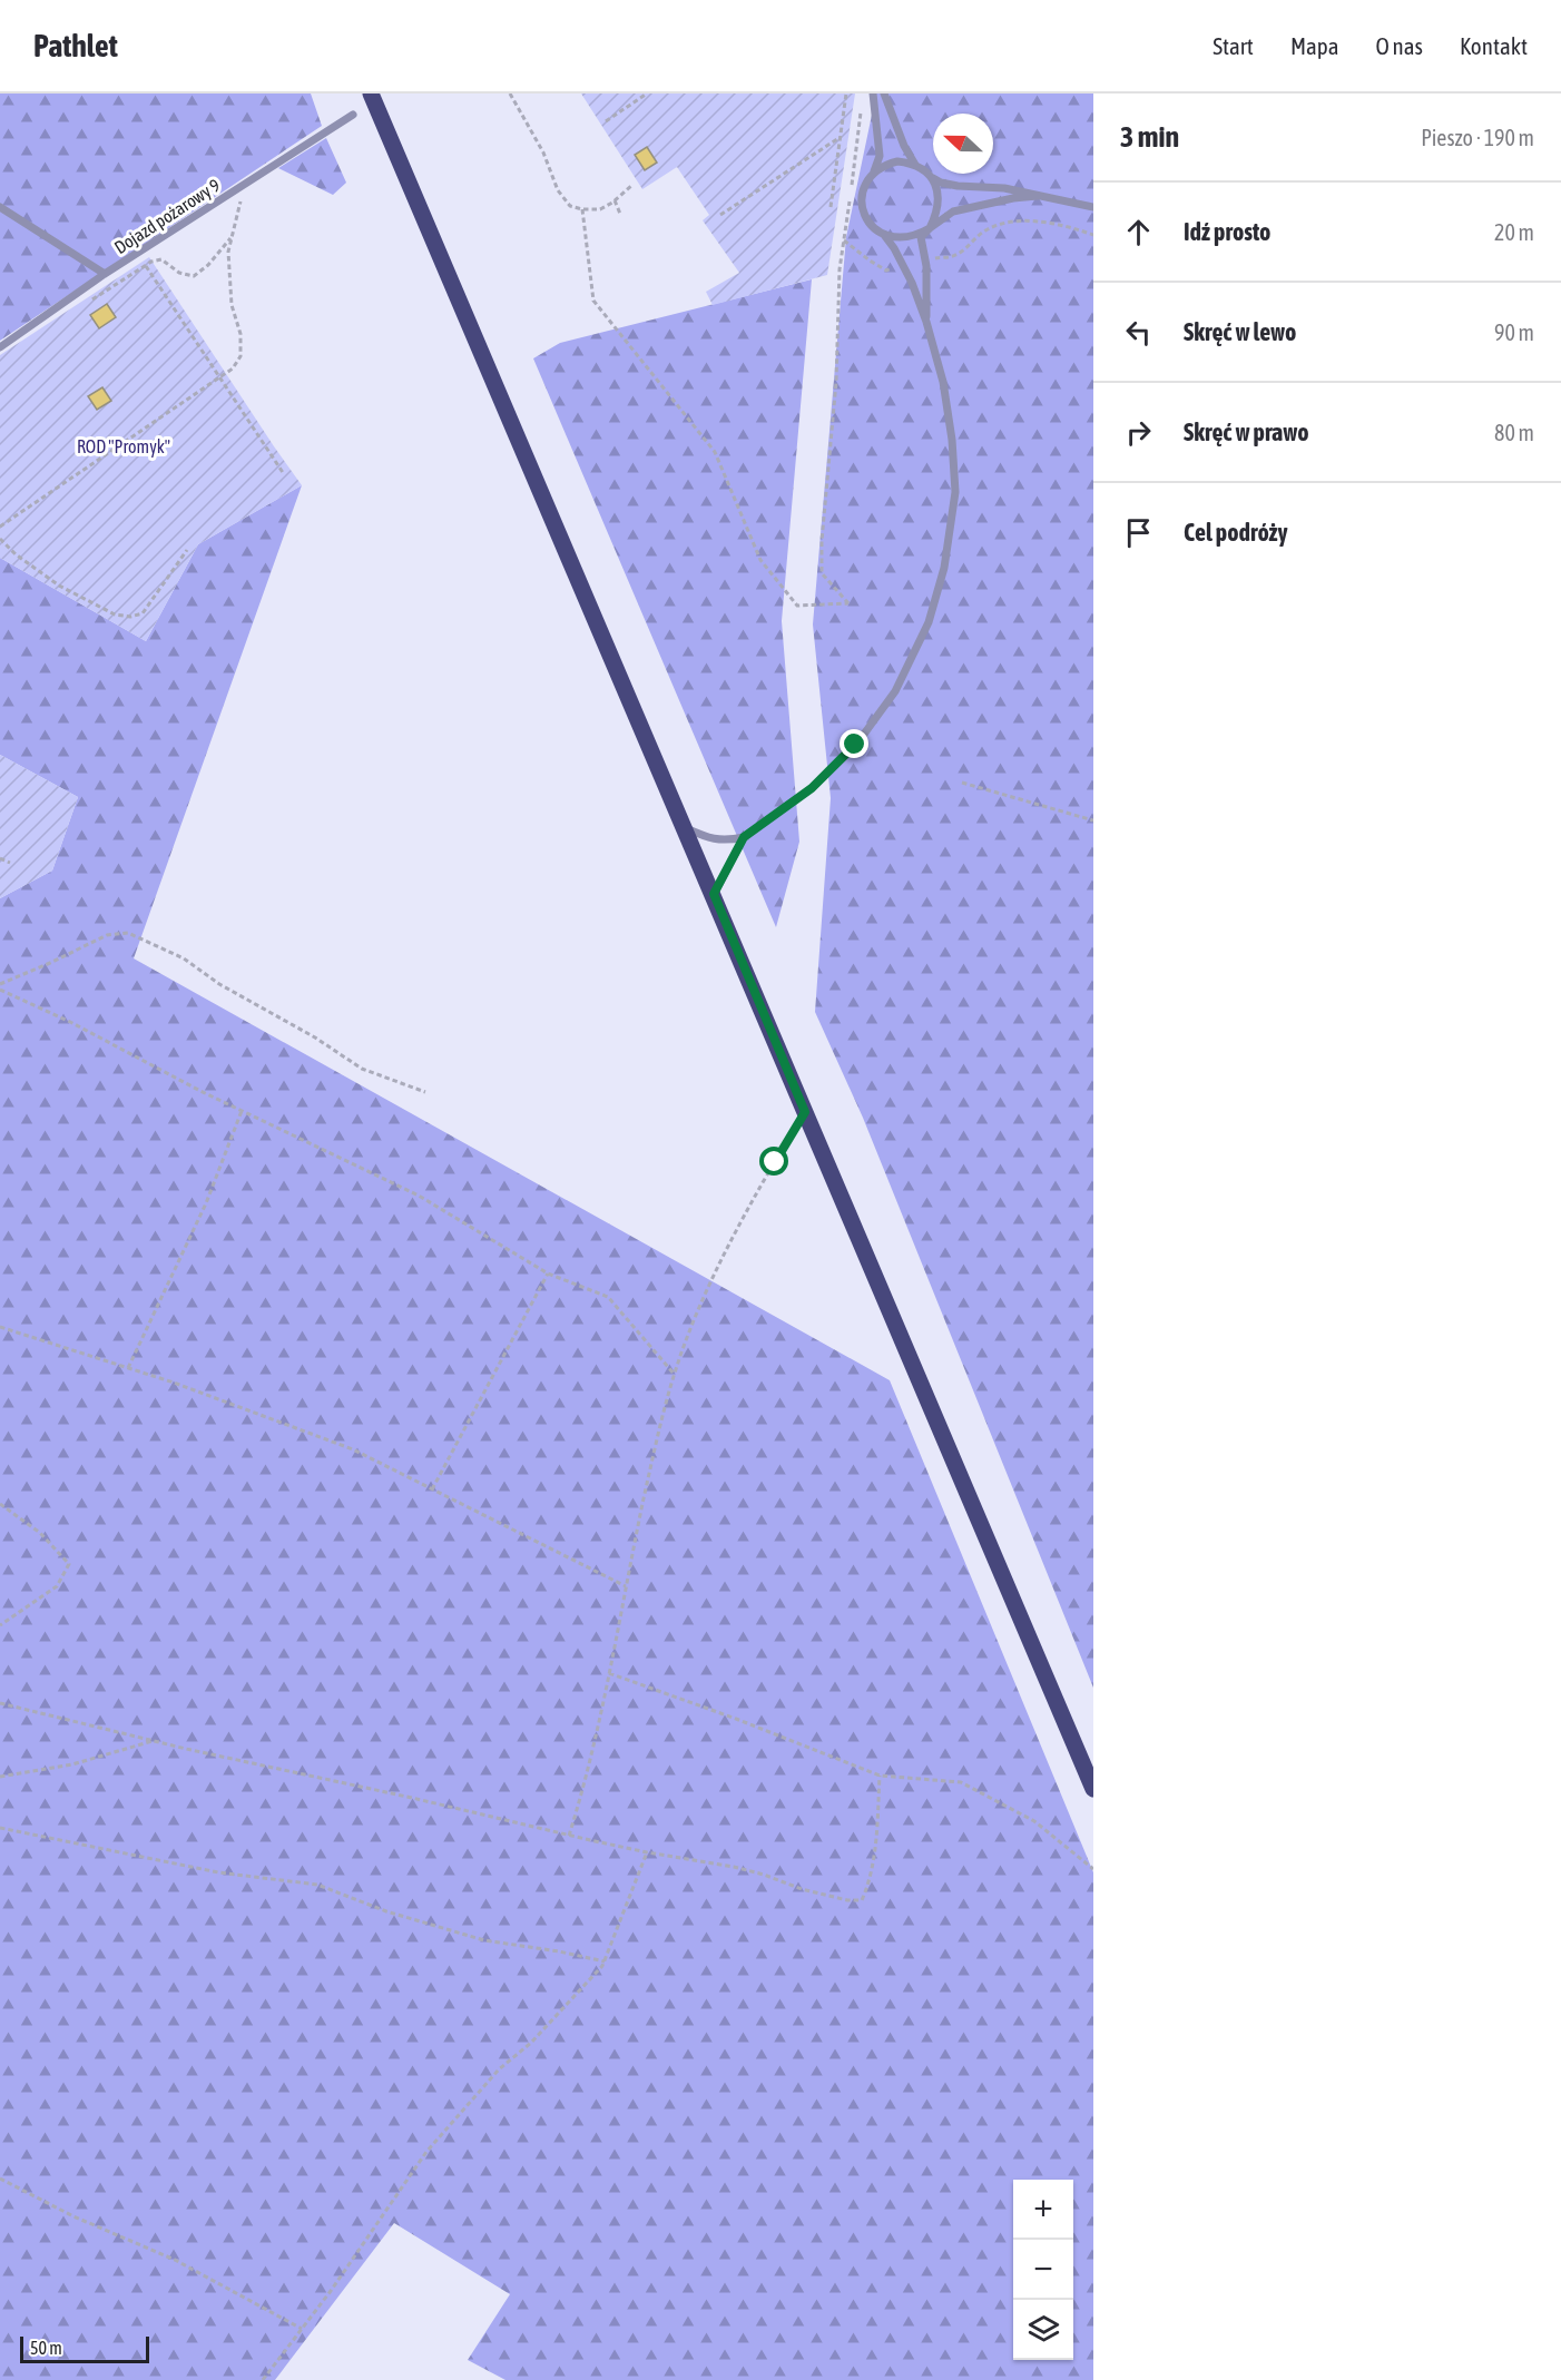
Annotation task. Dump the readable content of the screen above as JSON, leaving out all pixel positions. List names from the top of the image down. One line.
{"streets":{"lane":["Dojazd pożarowy 9"]},"parks":["ROD \"Promyk\""],"scale_bar":"50 m","north":"left","page":{"header":"Pathlet","nav":["Start","Mapa","O nas","Kontakt"],"heading":["3 min","Pieszo · 190 m"],"list":[["Idź prosto","20 m"],["Skręć w lewo","90 m"],["Skręć w prawo","80 m"],"Cel podróży"],"map_buttons":["+","−"],"scale":"50 m"}}
